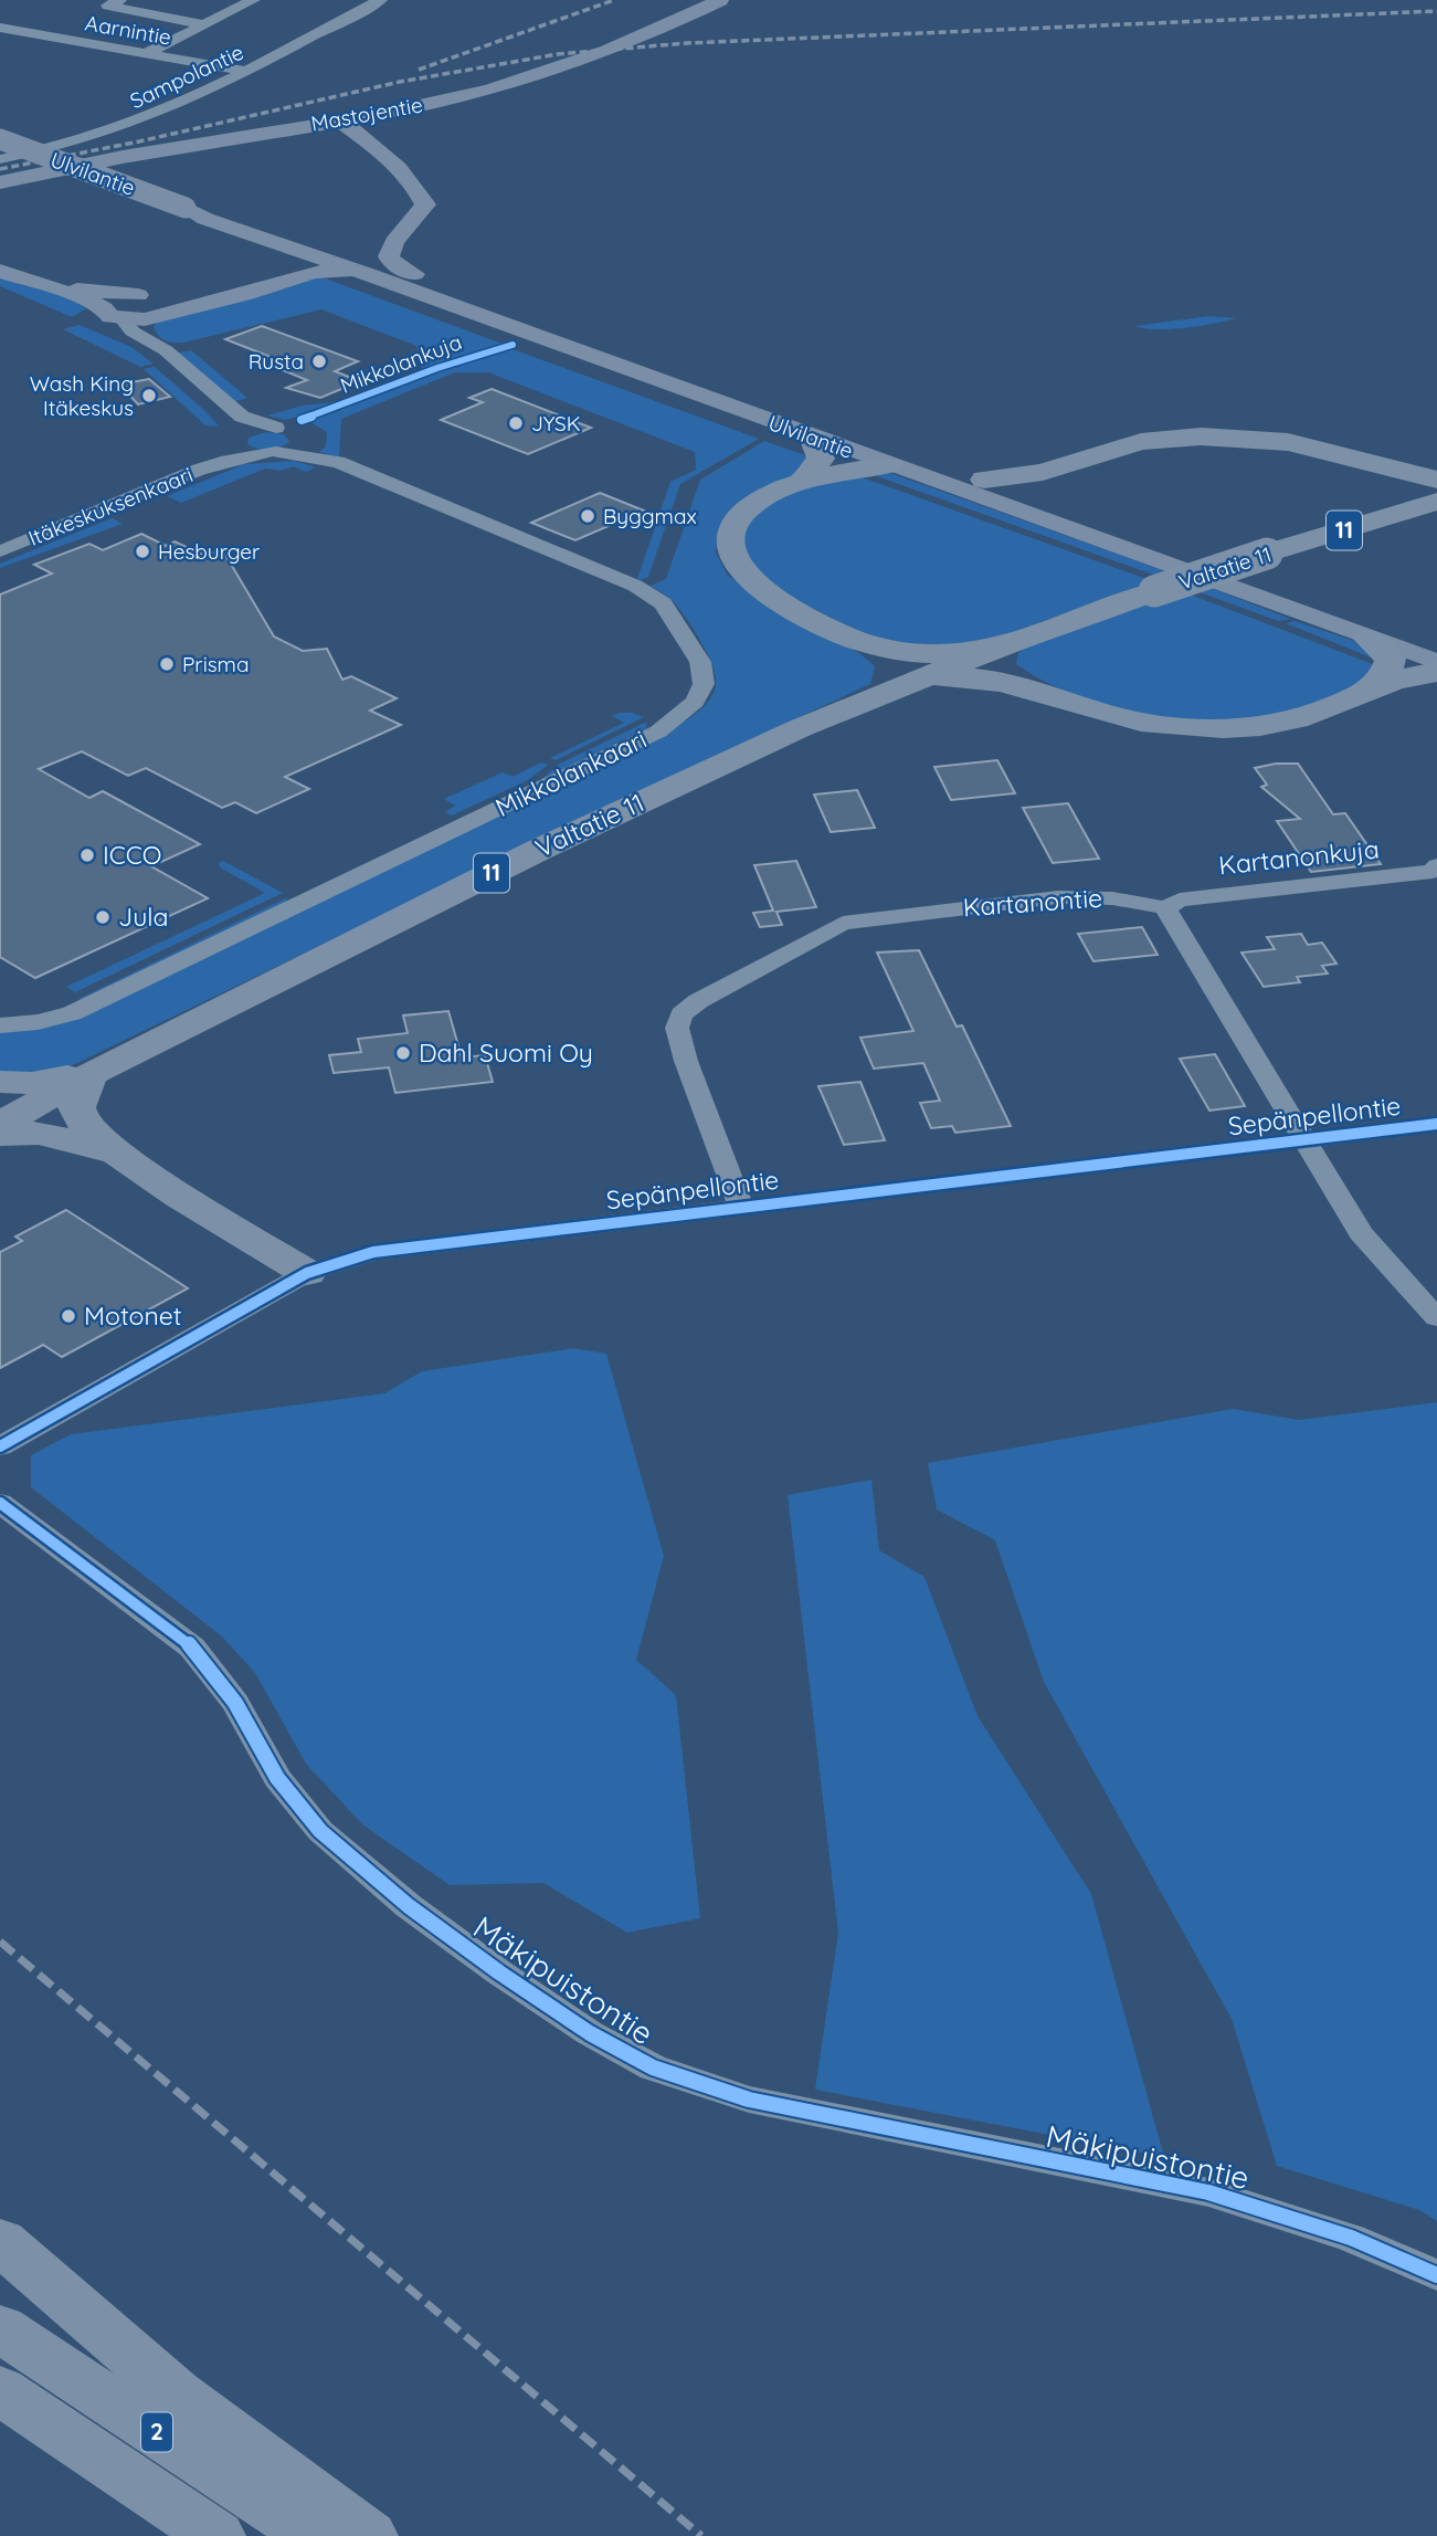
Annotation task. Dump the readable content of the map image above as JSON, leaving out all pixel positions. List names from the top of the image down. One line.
{"streets":{"highway":["11","Valtatie 11","2"],"main road":["Mastojentie","Ulvilantie"],"street":["Aarnintie","Sampolantie","Itäkeskuksenkaari","Mikkolankaari","Kartanonkuja","Kartanontie","Sepänpellontie","Mäkipuistontie"],"cycle path":["Mikkolankuja"]},"crossings":[["Aarnintie","Sampolantie"],["Itäkeskuksenkaari","Mikkolankaari"],["Kartanonkuja","Kartanontie"],["Kartanontie","Sepänpellontie"]],"places":["Rusta","Wash King Itäkeskus","JYSK","Byggmax","Hesburger","Prisma","ICCO","Jula","Dahl Suomi Oy","Motonet"]}
